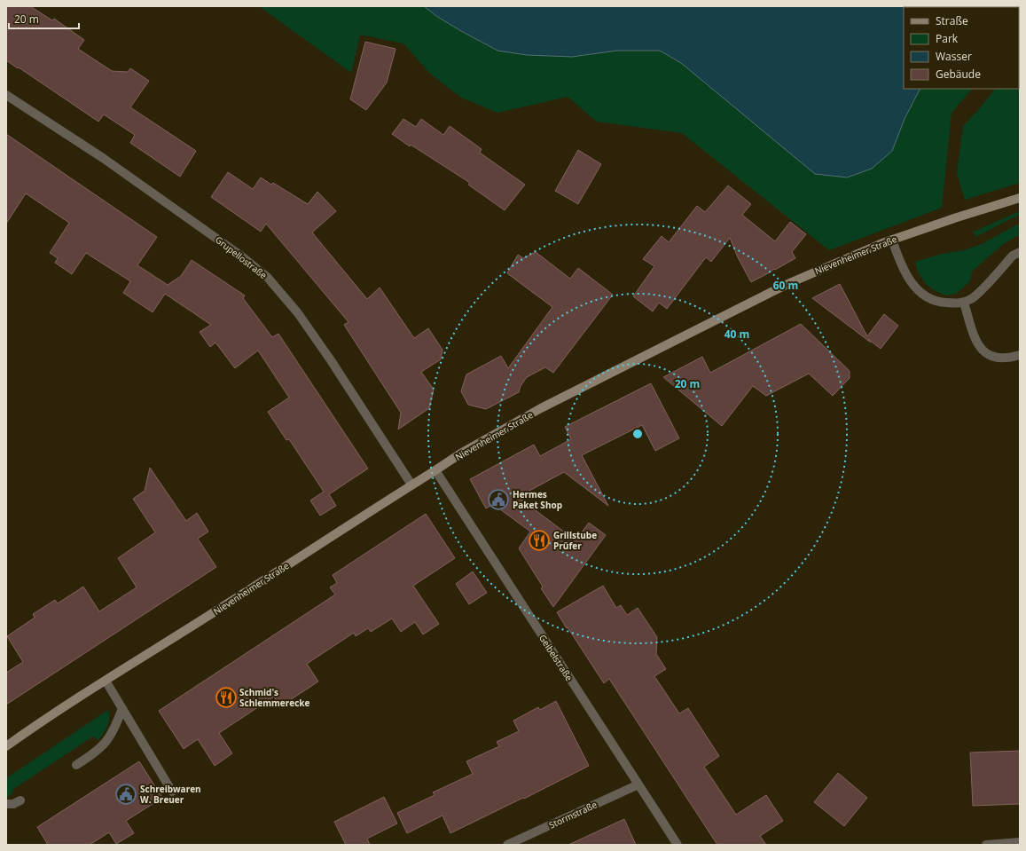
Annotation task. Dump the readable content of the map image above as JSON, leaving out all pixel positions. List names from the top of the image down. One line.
{"streets":{"main road":["Nievenheimer Straße"],"street":["Grupellostraße","Geibelstraße","Stormstraße"]},"crossings":[["Nievenheimer Straße","Grupellostraße"],["Nievenheimer Straße","Geibelstraße"],["Geibelstraße","Stormstraße"]],"places":{"public building":["Hermes Paket Shop","Schreibwaren W. Breuer"],"restaurant":["Grillstube Prüfer","Schmid's Schlemmerecke"]},"legend":["Straße","Park","Wasser","Gebäude"],"scale_bar":"20 m","rings":["60 m","40 m","20 m"]}
